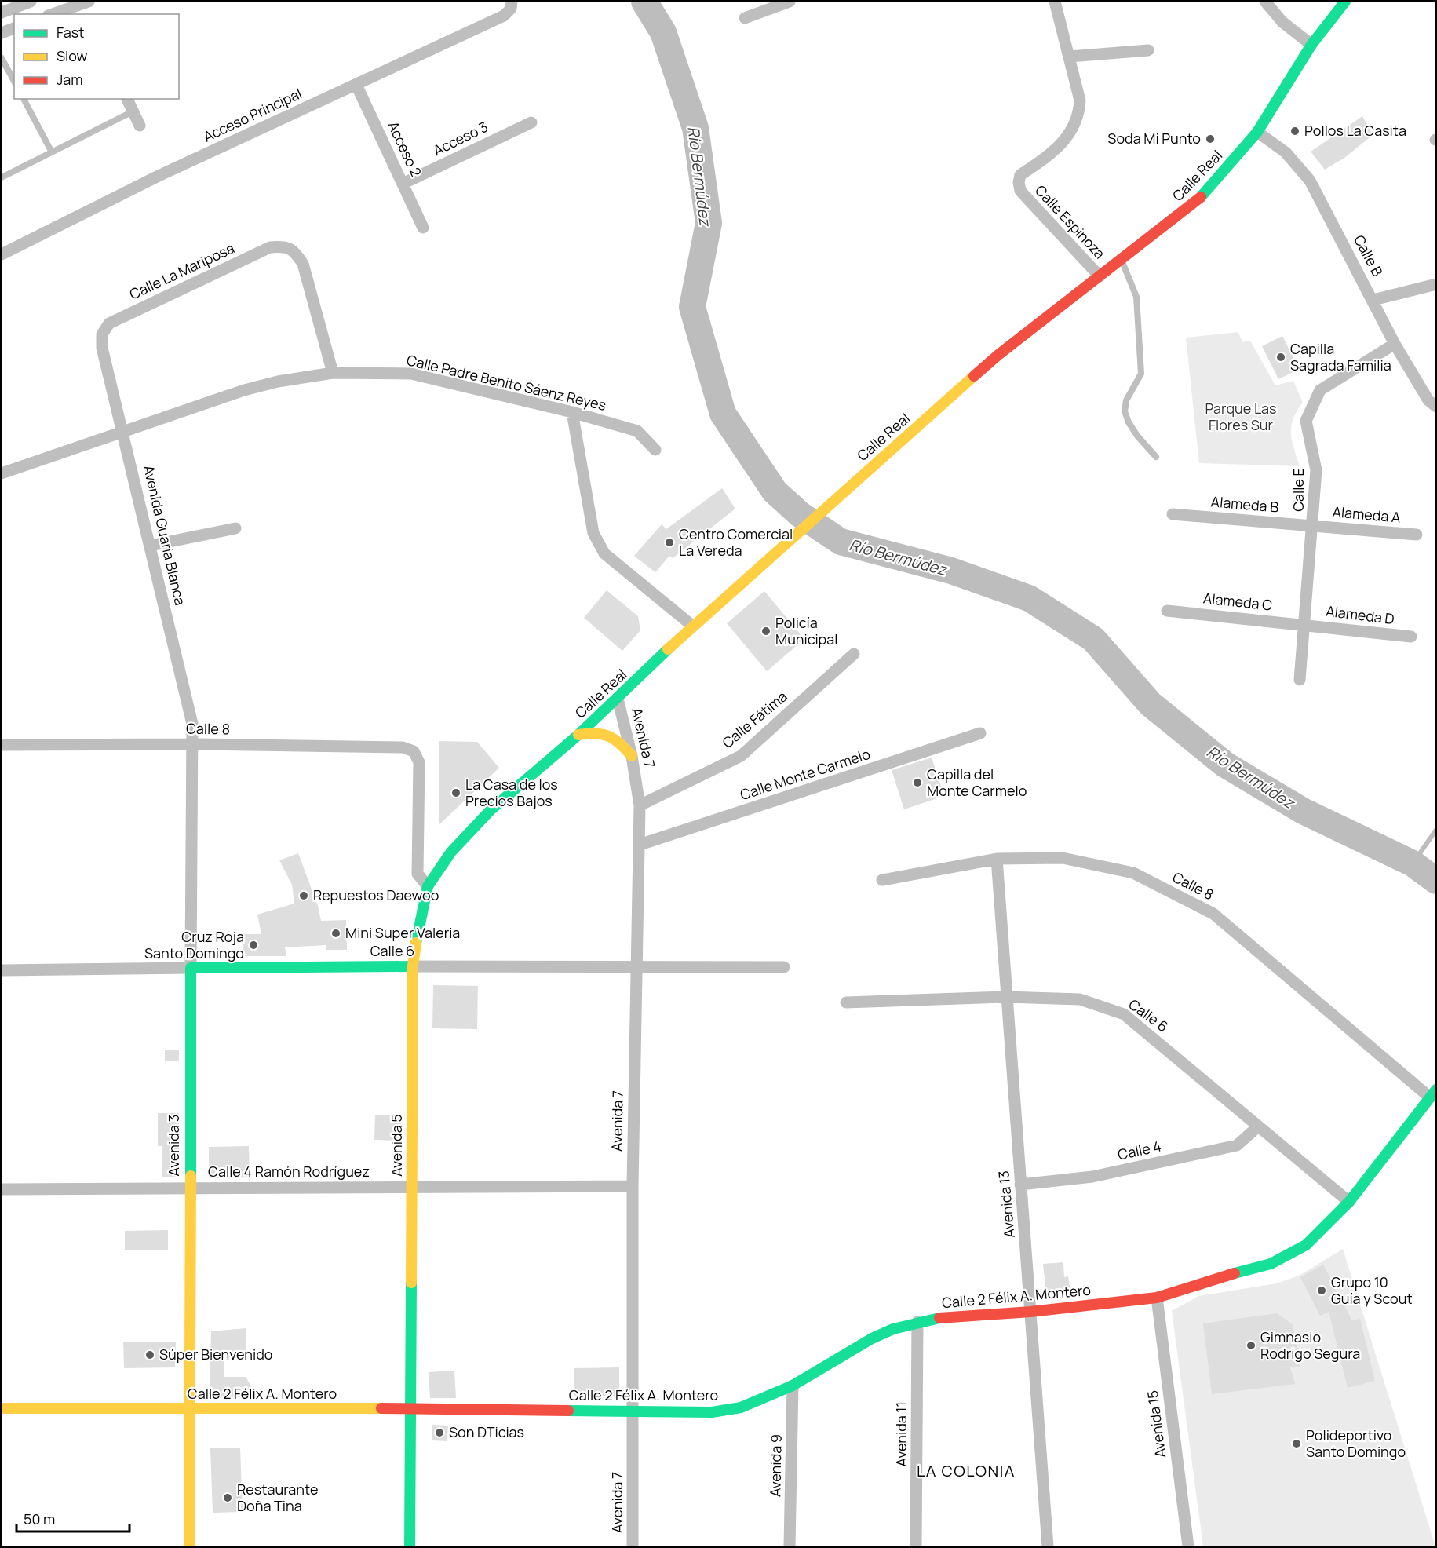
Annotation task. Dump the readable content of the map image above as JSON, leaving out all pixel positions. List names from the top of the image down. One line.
{"streets":{"main road":["Calle Real","Calle 6","Avenida 3","Avenida 5","Calle 2 Félix A. Montero"],"street":["Acceso Principal","Acceso 3","Acceso 2","Calle Espinoza","Calle B","Calle La Mariposa","Calle Padre Benito Sáenz Reyes","Calle E","Alameda B","Alameda A","Avenida Guaria Blanca","Alameda C","Alameda D","Calle Fátima","Calle 8","Avenida 7","Calle Monte Carmelo","Calle 4","Calle 4 Ramón Rodríguez","Avenida 13","Avenida 15","Avenida 11","Avenida 9"]},"crossings":[["Acceso Principal","Acceso 2"],["Acceso 3","Acceso 2"],["Calle Real","Calle Espinoza"],["Calle Real","Calle B"],["Calle Real","Calle 8"],["Calle Real","Avenida 7"],["Calle Real","Avenida 5"],["Calle B","Calle E"],["Calle La Mariposa","Calle Padre Benito Sáenz Reyes"],["Calle La Mariposa","Avenida Guaria Blanca"],["Calle Padre Benito Sáenz Reyes","Avenida Guaria Blanca"],["Calle E","Alameda B"],["Calle E","Alameda A"],["Calle E","Alameda C"],["Calle E","Alameda D"],["Alameda B","Alameda A"],["Avenida Guaria Blanca","Calle 8"],["Avenida Guaria Blanca","Avenida 3"],["Alameda C","Alameda D"],["Calle Fátima","Avenida 7"],["Calle 8","Avenida 3"],["Calle 8","Avenida 5"],["Calle 8","Avenida 13"],["Calle 8","Calle 2 Félix A. Montero"],["Avenida 7","Calle Monte Carmelo"],["Avenida 7","Calle 6"],["Avenida 7","Calle 4 Ramón Rodríguez"],["Avenida 7","Calle 2 Félix A. Montero"],["Calle 6","Avenida 3"],["Calle 6","Avenida 5"],["Calle 6","Calle 4"],["Calle 6","Avenida 13"],["Calle 6","Calle 2 Félix A. Montero"],["Avenida 3","Calle 4 Ramón Rodríguez"],["Avenida 3","Calle 2 Félix A. Montero"],["Avenida 5","Calle 4 Ramón Rodríguez"],["Avenida 5","Calle 2 Félix A. Montero"],["Calle 4","Avenida 13"],["Avenida 13","Calle 2 Félix A. Montero"],["Calle 2 Félix A. Montero","Avenida 15"],["Calle 2 Félix A. Montero","Avenida 11"],["Calle 2 Félix A. Montero","Avenida 9"]],"districts":["LA COLONIA"],"water":["Río Bermúdez"],"parks":["Parque Las Flores Sur"],"places":["Pollos La Casita","Soda Mi Punto","Capilla Sagrada Familia","Centro Comercial La Vereda","Policía Municipal","Capilla del Monte Carmelo","La Casa de los Precios Bajos","Repuestos Daewoo","Mini Super Valeria","Cruz Roja Santo Domingo","Grupo 10 Guía y Scout","Gimnasio Rodrigo Segura","Súper Bienvenido","Son DTicias","Polideportivo Santo Domingo","Restaurante Doña Tina"],"legend":["Fast","Slow","Jam"],"scale_bar":"50 m"}
